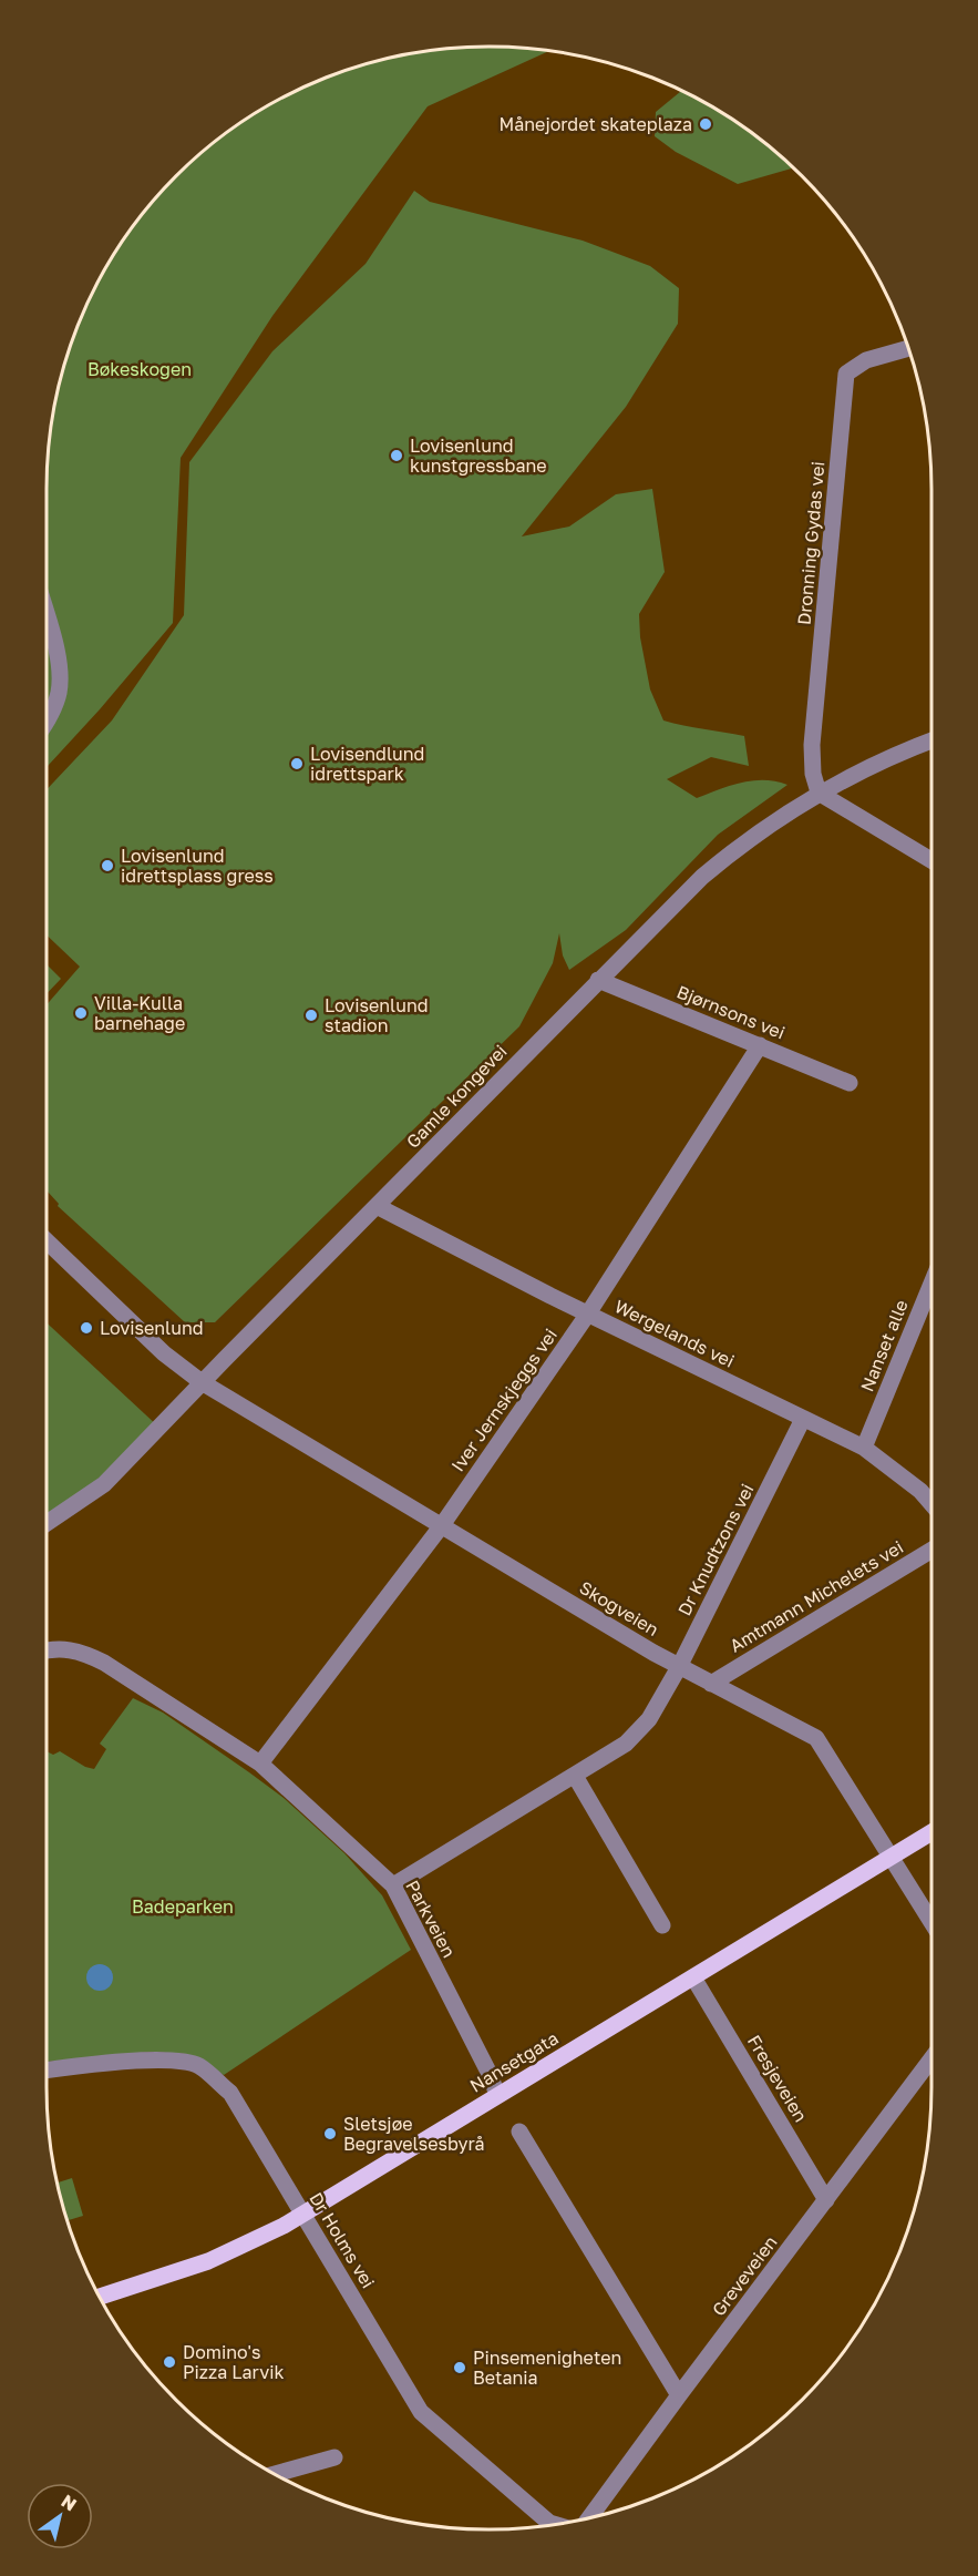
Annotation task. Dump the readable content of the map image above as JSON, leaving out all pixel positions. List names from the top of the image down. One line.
{"streets":{"main road":["Nansetgata"],"street":["Dronning Gydas vei","Bjørnsons vei","Gamle kongevei","Wergelands vei","Nanset alle","Iver Jernskjeggs vei","Dr Knudtzons vei","Amtmann Michelets vei","Skogveien","Parkveien","Fresjeveien","Dr Holms vei","Greveveien"]},"crossings":[["Dronning Gydas vei","Gamle kongevei"],["Bjørnsons vei","Gamle kongevei"],["Bjørnsons vei","Iver Jernskjeggs vei"],["Gamle kongevei","Wergelands vei"],["Gamle kongevei","Skogveien"],["Wergelands vei","Nanset alle"],["Wergelands vei","Iver Jernskjeggs vei"],["Wergelands vei","Dr Knudtzons vei"],["Iver Jernskjeggs vei","Skogveien"],["Iver Jernskjeggs vei","Parkveien"],["Dr Knudtzons vei","Skogveien"],["Dr Knudtzons vei","Parkveien"],["Amtmann Michelets vei","Skogveien"],["Skogveien","Nansetgata"],["Parkveien","Nansetgata"],["Nansetgata","Fresjeveien"],["Nansetgata","Dr Holms vei"],["Fresjeveien","Greveveien"]],"parks":["Bøkeskogen","Badeparken"],"places":["Månejordet skateplaza","Lovisenlund kunstgressbane","Lovisendlund idrettspark","Lovisenlund idrettsplass gress","Villa-Kulla barnehage","Lovisenlund stadion","Lovisenlund","Sletsjøe Begravelsesbyrå","Domino's Pizza Larvik","Pinsemenigheten Betania"],"north":"top right"}
